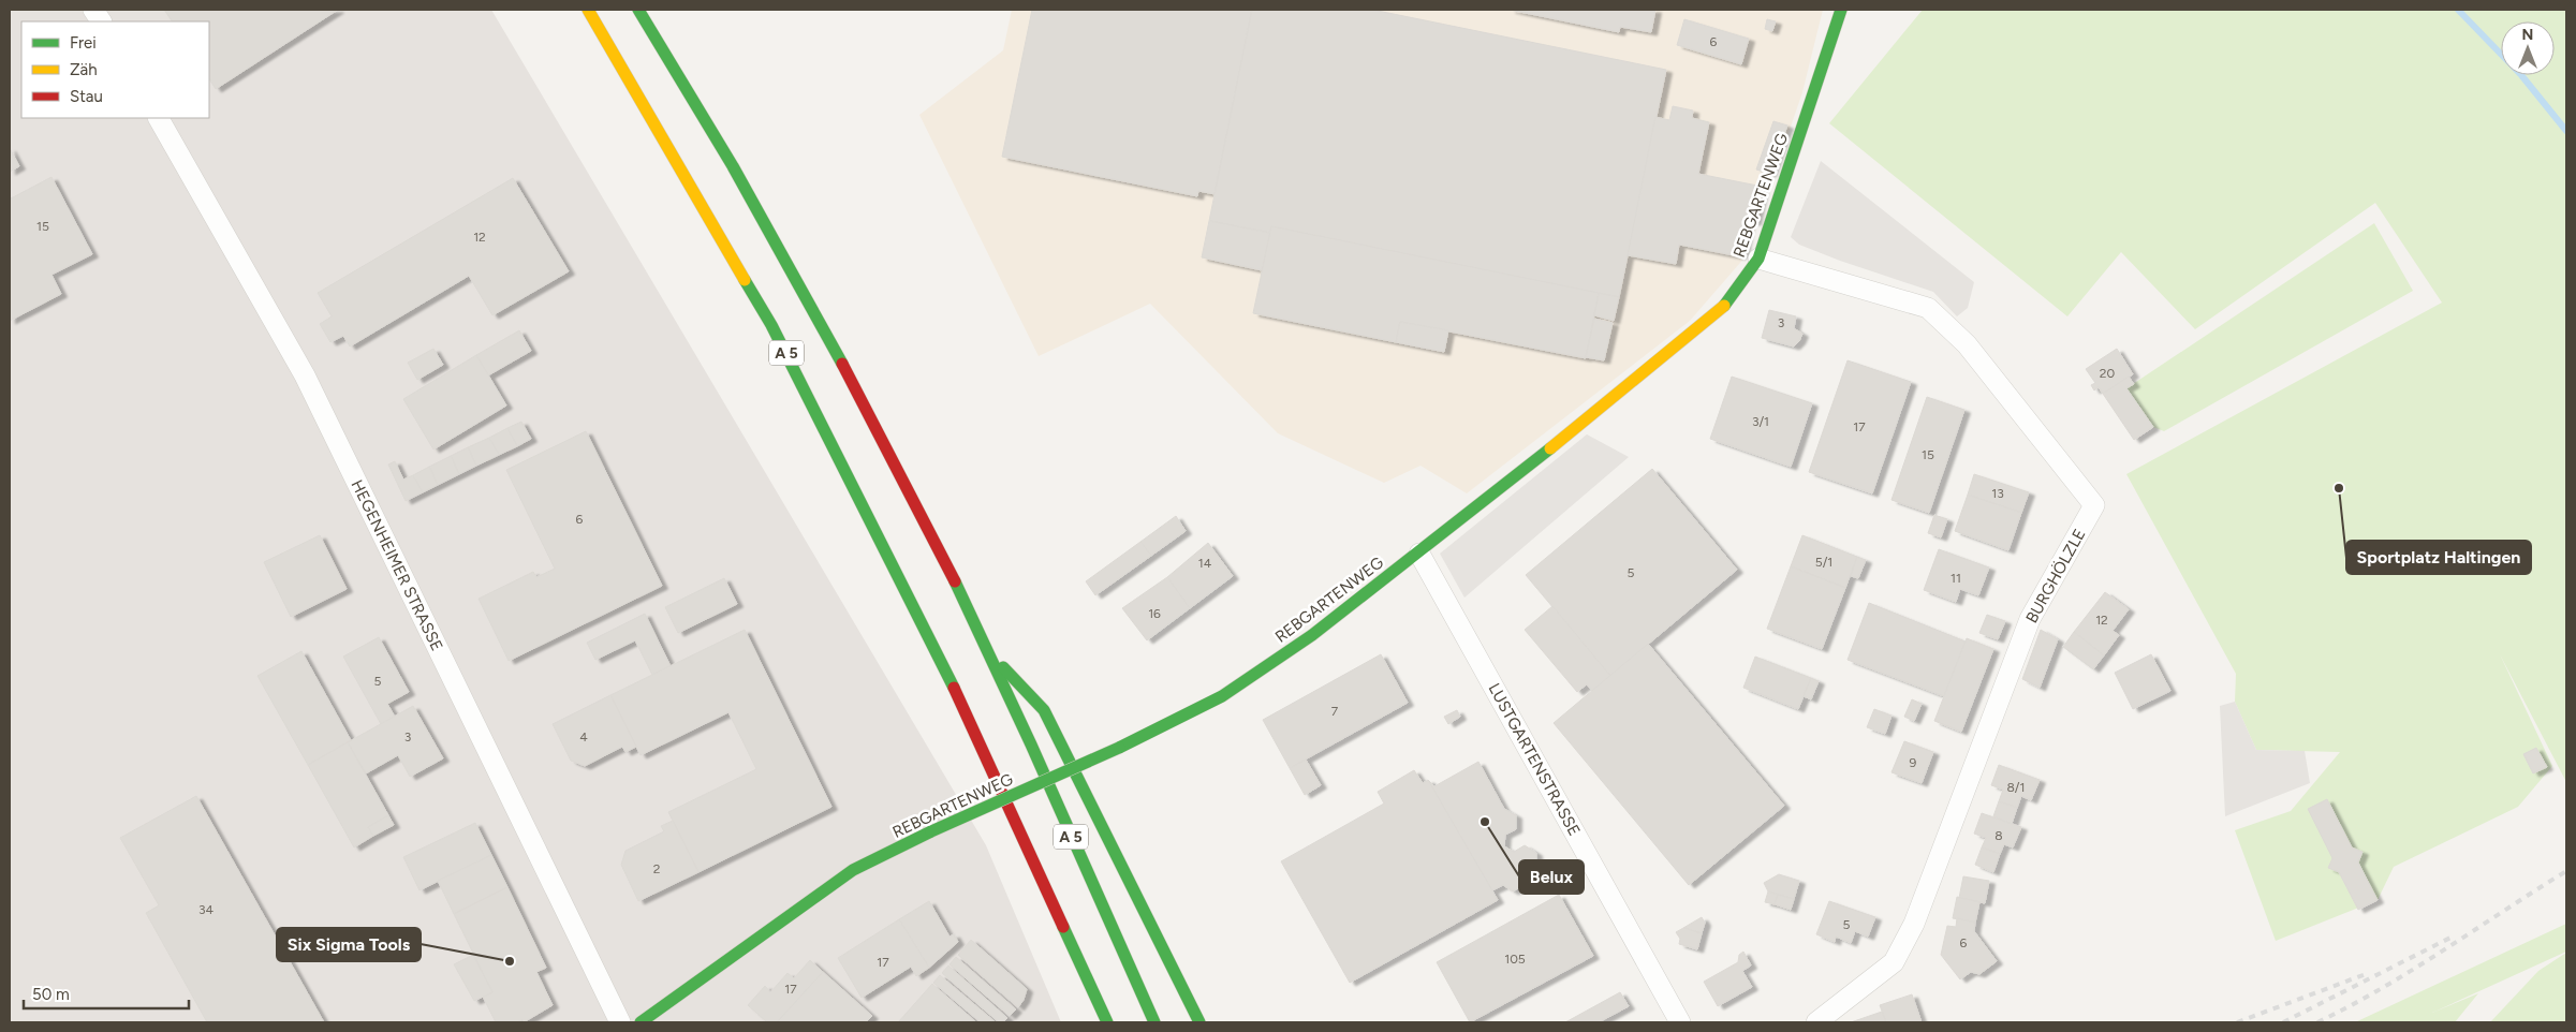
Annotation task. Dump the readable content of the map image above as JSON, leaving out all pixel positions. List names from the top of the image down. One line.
{"streets":{"main road":["REBGARTENWEG","A 5"],"street":["HEGENHEIMER STRASSE","BURGHÖLZLE","LUSTGARTENSTRASSE"]},"crossings":[["REBGARTENWEG","BURGHÖLZLE"],["REBGARTENWEG","LUSTGARTENSTRASSE"]],"places":["Sportplatz Haltingen","Belux","Six Sigma Tools"],"house_numbers":["6","15","12","3","20","3/1","17","15","13","6","5/1","14","5","11","16","12","5","7","3","4","9","8/1","8","2","34","5","6","105","17","17"],"legend":["Frei","Zäh","Stau"],"scale_bar":"50 m","north":"top"}
